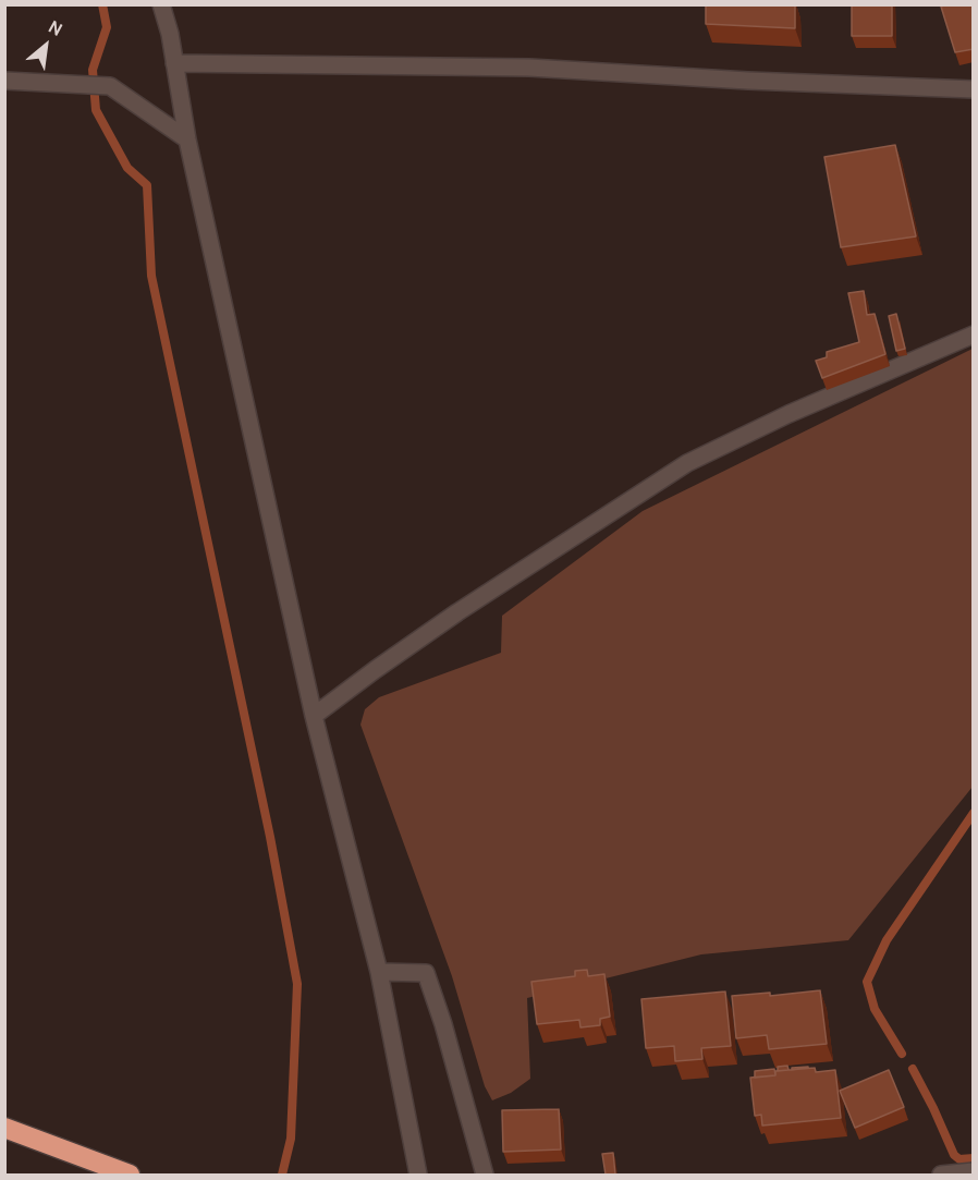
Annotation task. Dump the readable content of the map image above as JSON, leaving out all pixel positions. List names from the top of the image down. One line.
{"north":"top right"}
